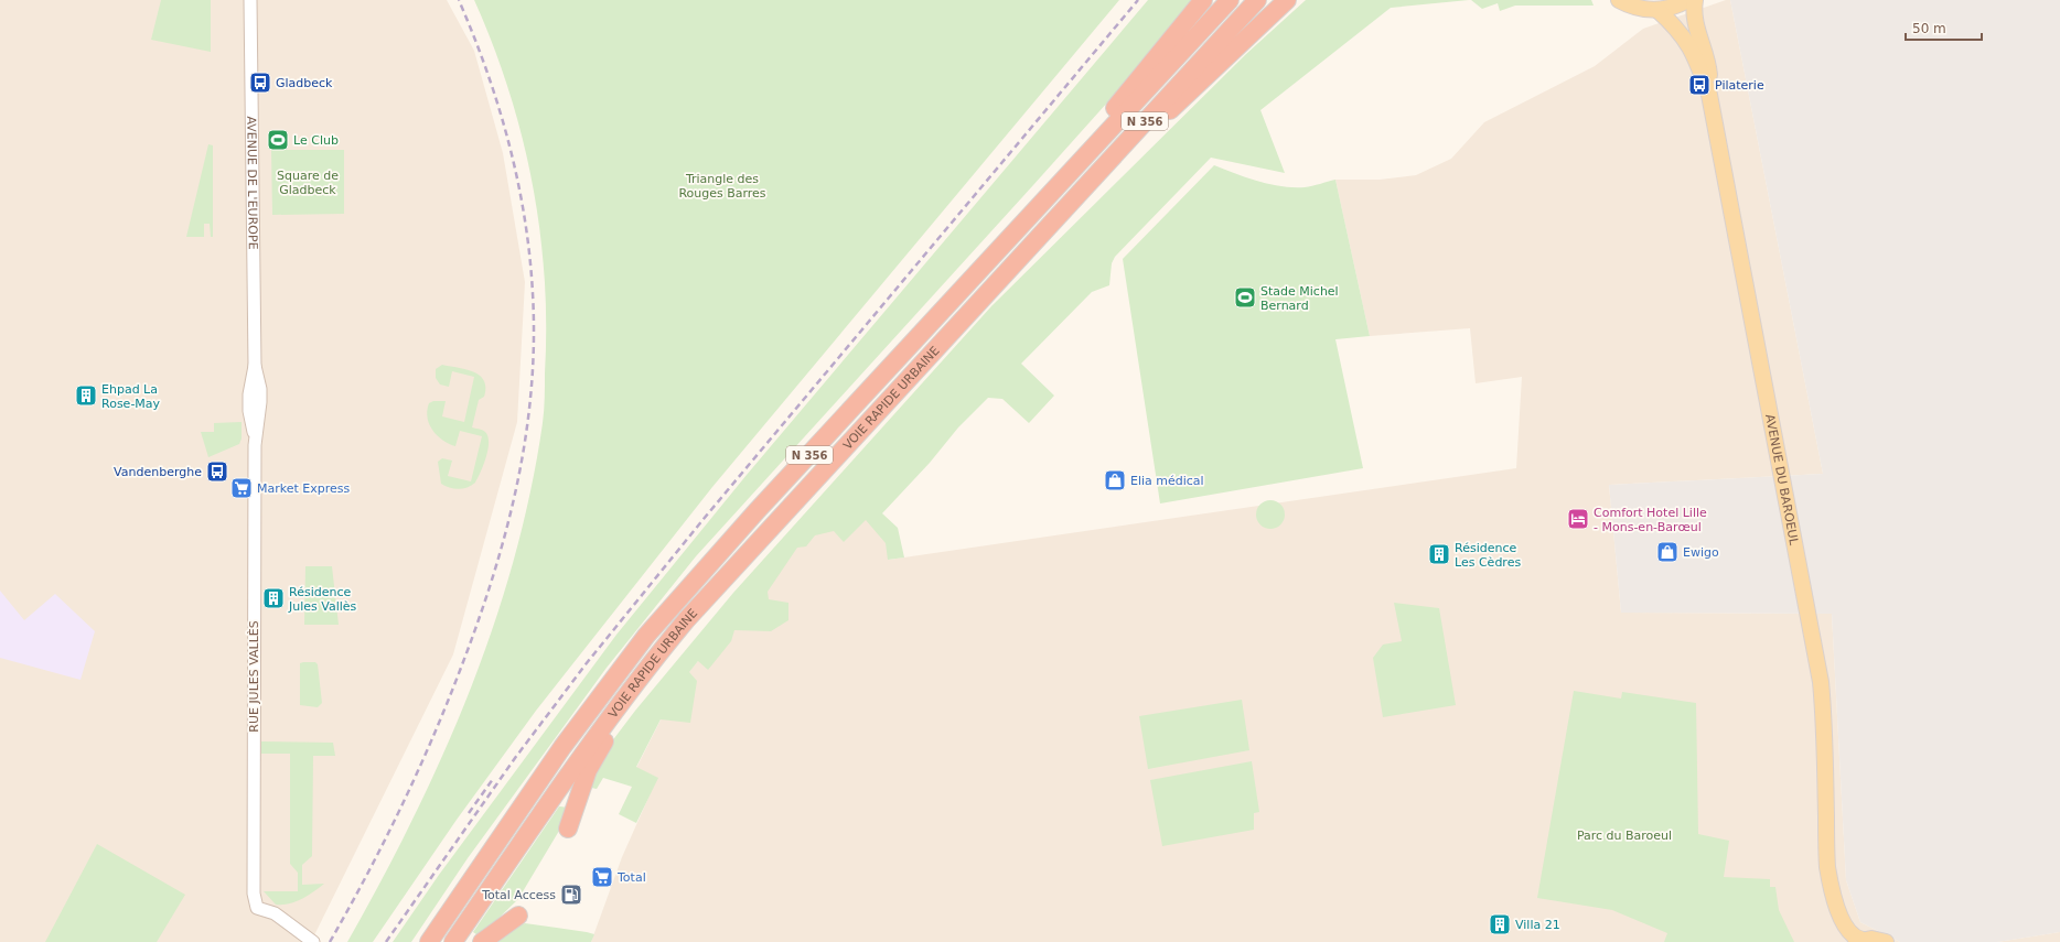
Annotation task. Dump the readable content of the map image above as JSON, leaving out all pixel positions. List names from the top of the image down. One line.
{"streets":{"highway":["N 356","VOIE RAPIDE URBAINE"],"main road":["AVENUE DU BAROEUL"],"street":["AVENUE DE L'EUROPE","RUE JULES VALLÈS"]},"crossings":[["AVENUE DE L'EUROPE","RUE JULES VALLÈS"]],"parks":["Square de Gladbeck","Triangle des Rouges Barres","Parc du Baroeul"],"places":{"bus stop":["Gladbeck","Pilaterie","Vandenberghe"],"sports":["Le Club","Stade Michel Bernard"],"building":["Ehpad La Rose-May","Résidence Les Cèdres","Résidence Jules Vallès","Villa 21"],"shop":["Elia médical","Ewigo"],"supermarket":["Market Express","Total"],"hotel":["Comfort Hotel Lille - Mons-en-Barœul"],"fuel station":["Total Access"]},"scale_bar":"50 m"}
